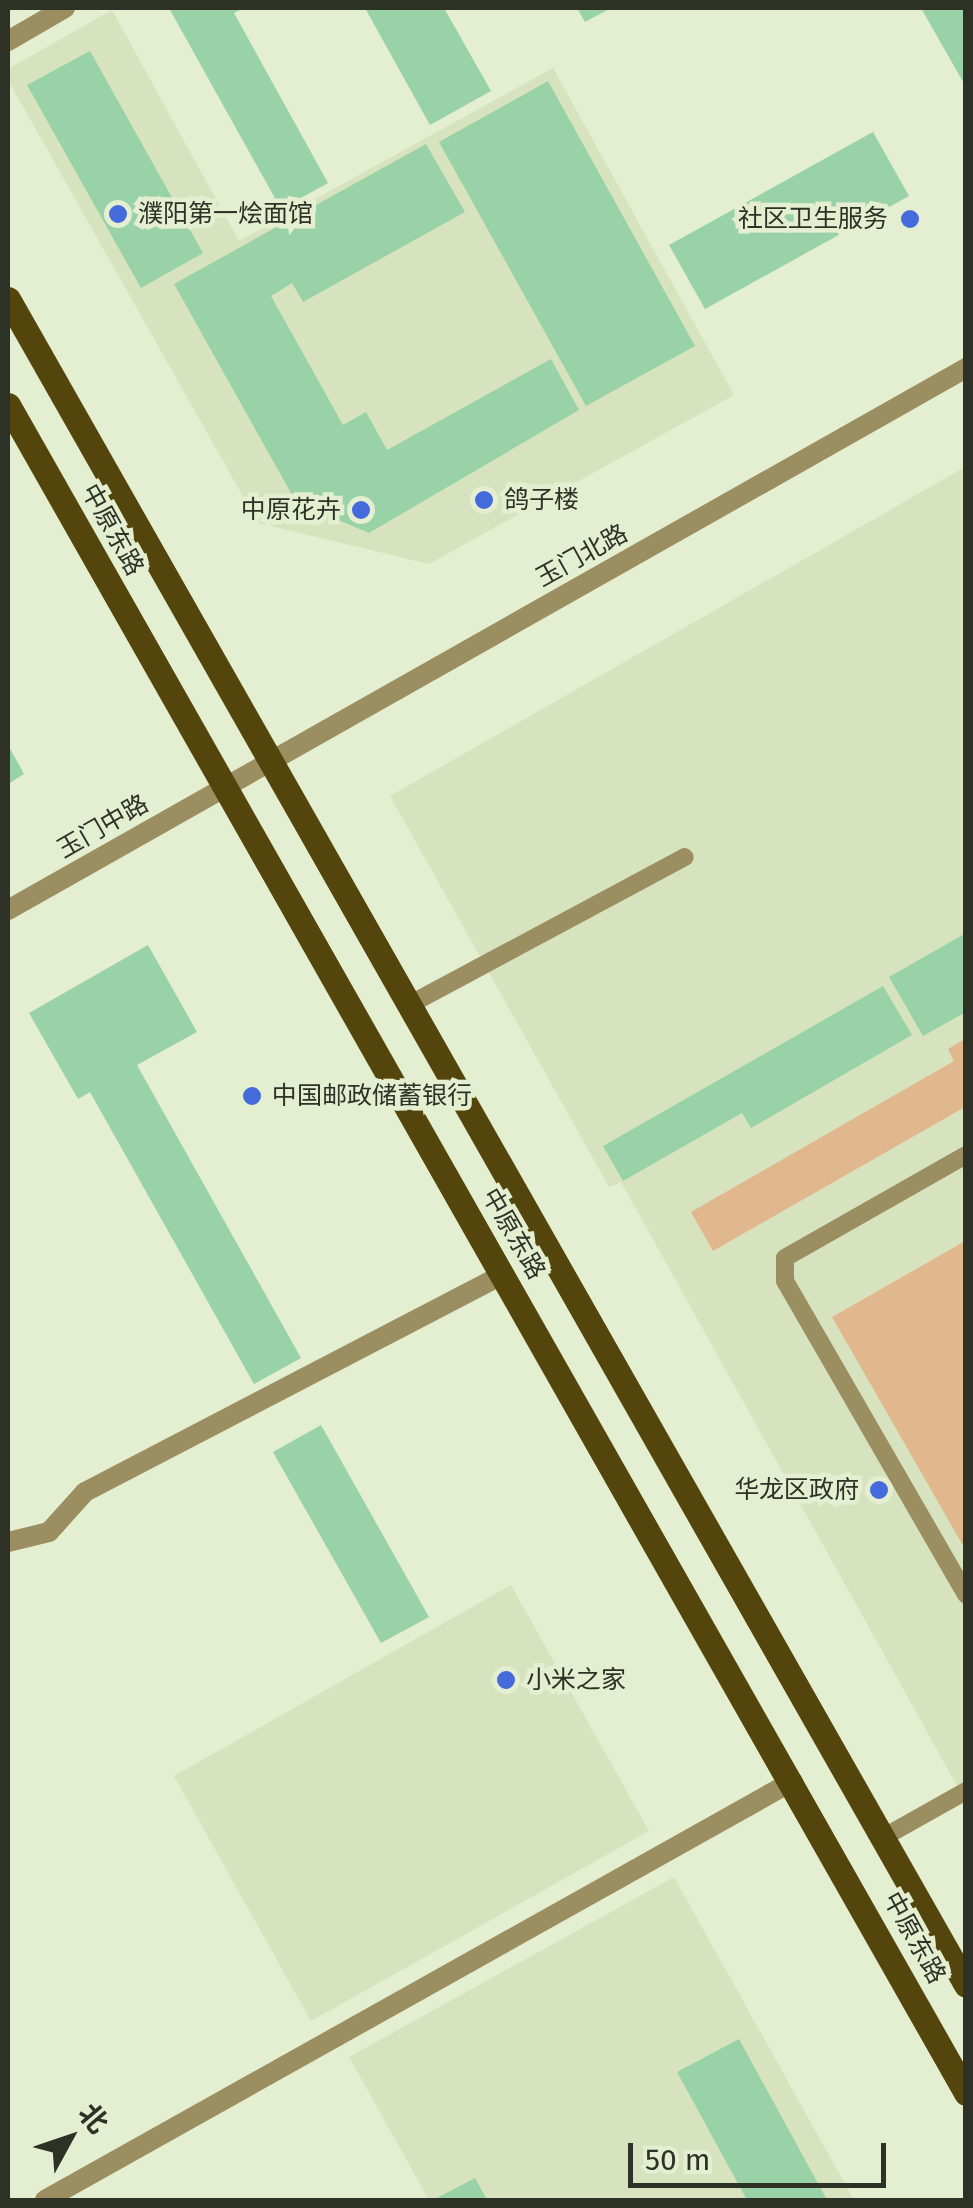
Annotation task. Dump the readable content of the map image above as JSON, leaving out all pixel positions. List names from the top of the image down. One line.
{"streets":{"main road":["中原东路"],"street":["玉门北路","玉门中路"]},"crossings":[["中原东路","玉门北路"],["中原东路","玉门中路"],["玉门北路","玉门中路"]],"places":["濮阳第一烩面馆","社区卫生服务","鸽子楼","中原花卉","中国邮政储蓄银行","华龙区政府","小米之家"],"scale_bar":"50 m","north":"top right"}
